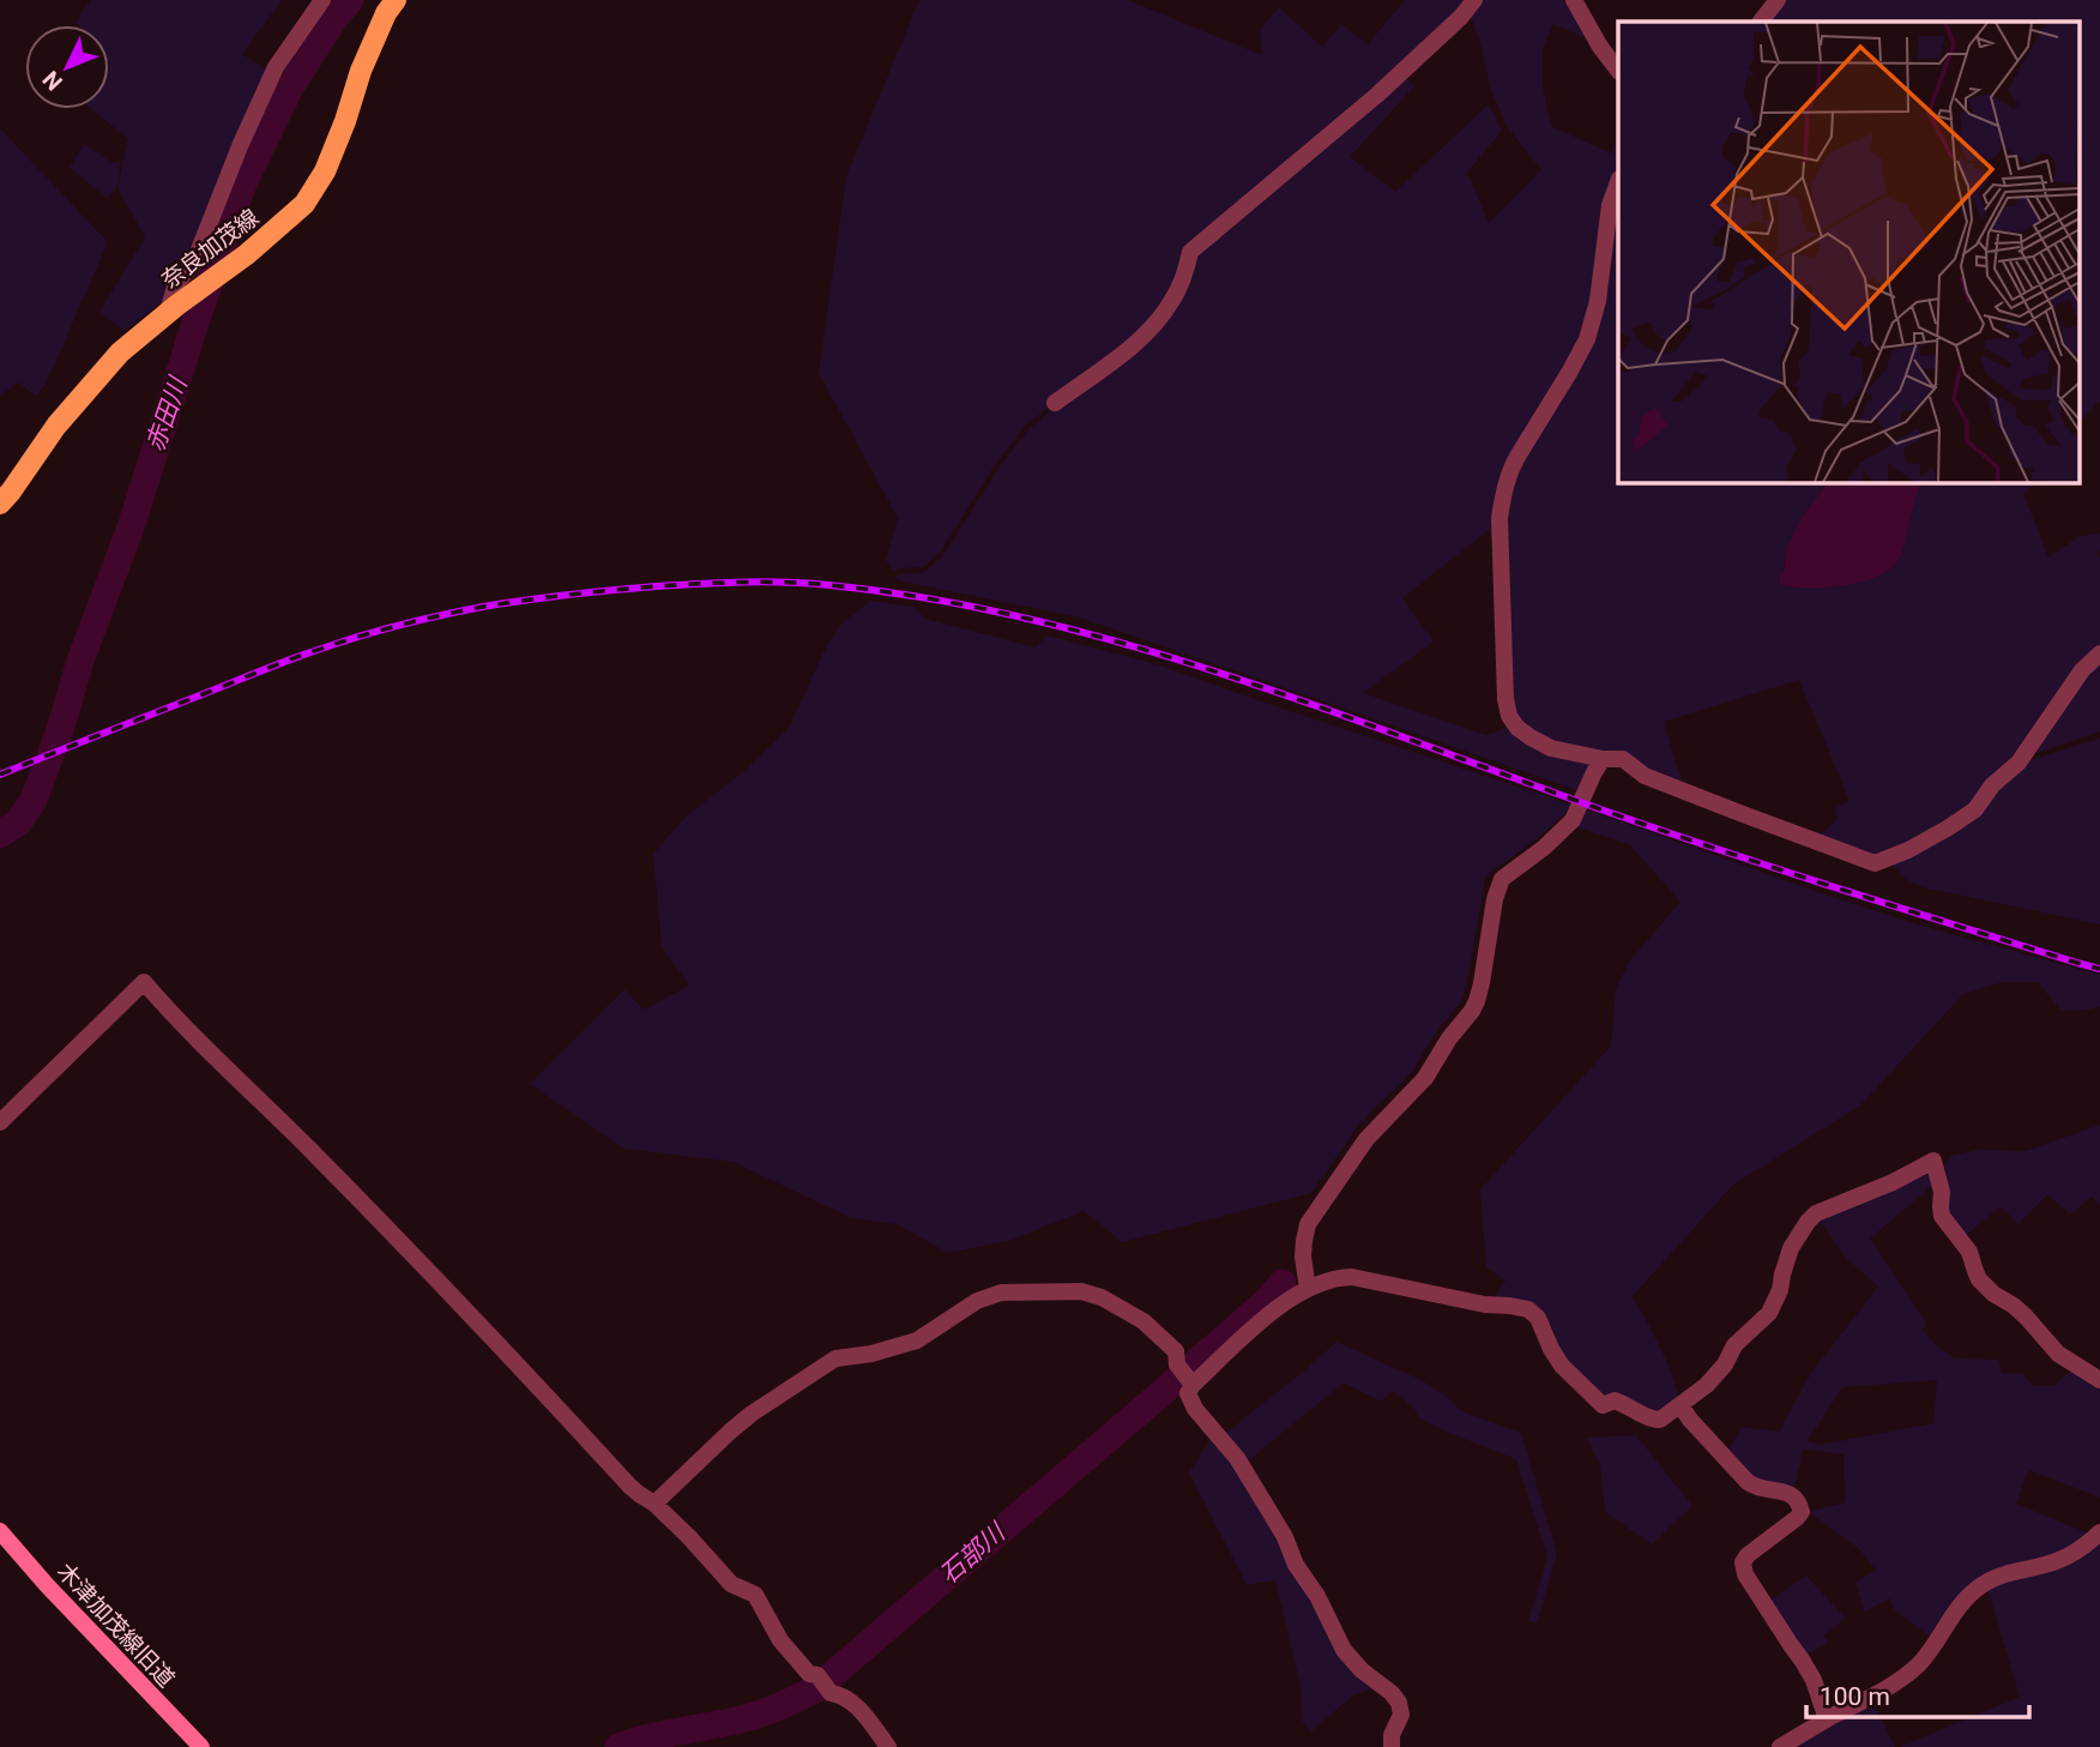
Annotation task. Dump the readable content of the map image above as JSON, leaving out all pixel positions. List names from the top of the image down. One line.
{"streets":{"main road":["奈良加茂線"],"street":["木津加茂線旧道"]},"water":["赤田川","石部川"],"scale_bar":"100 m","north":"bottom left"}
